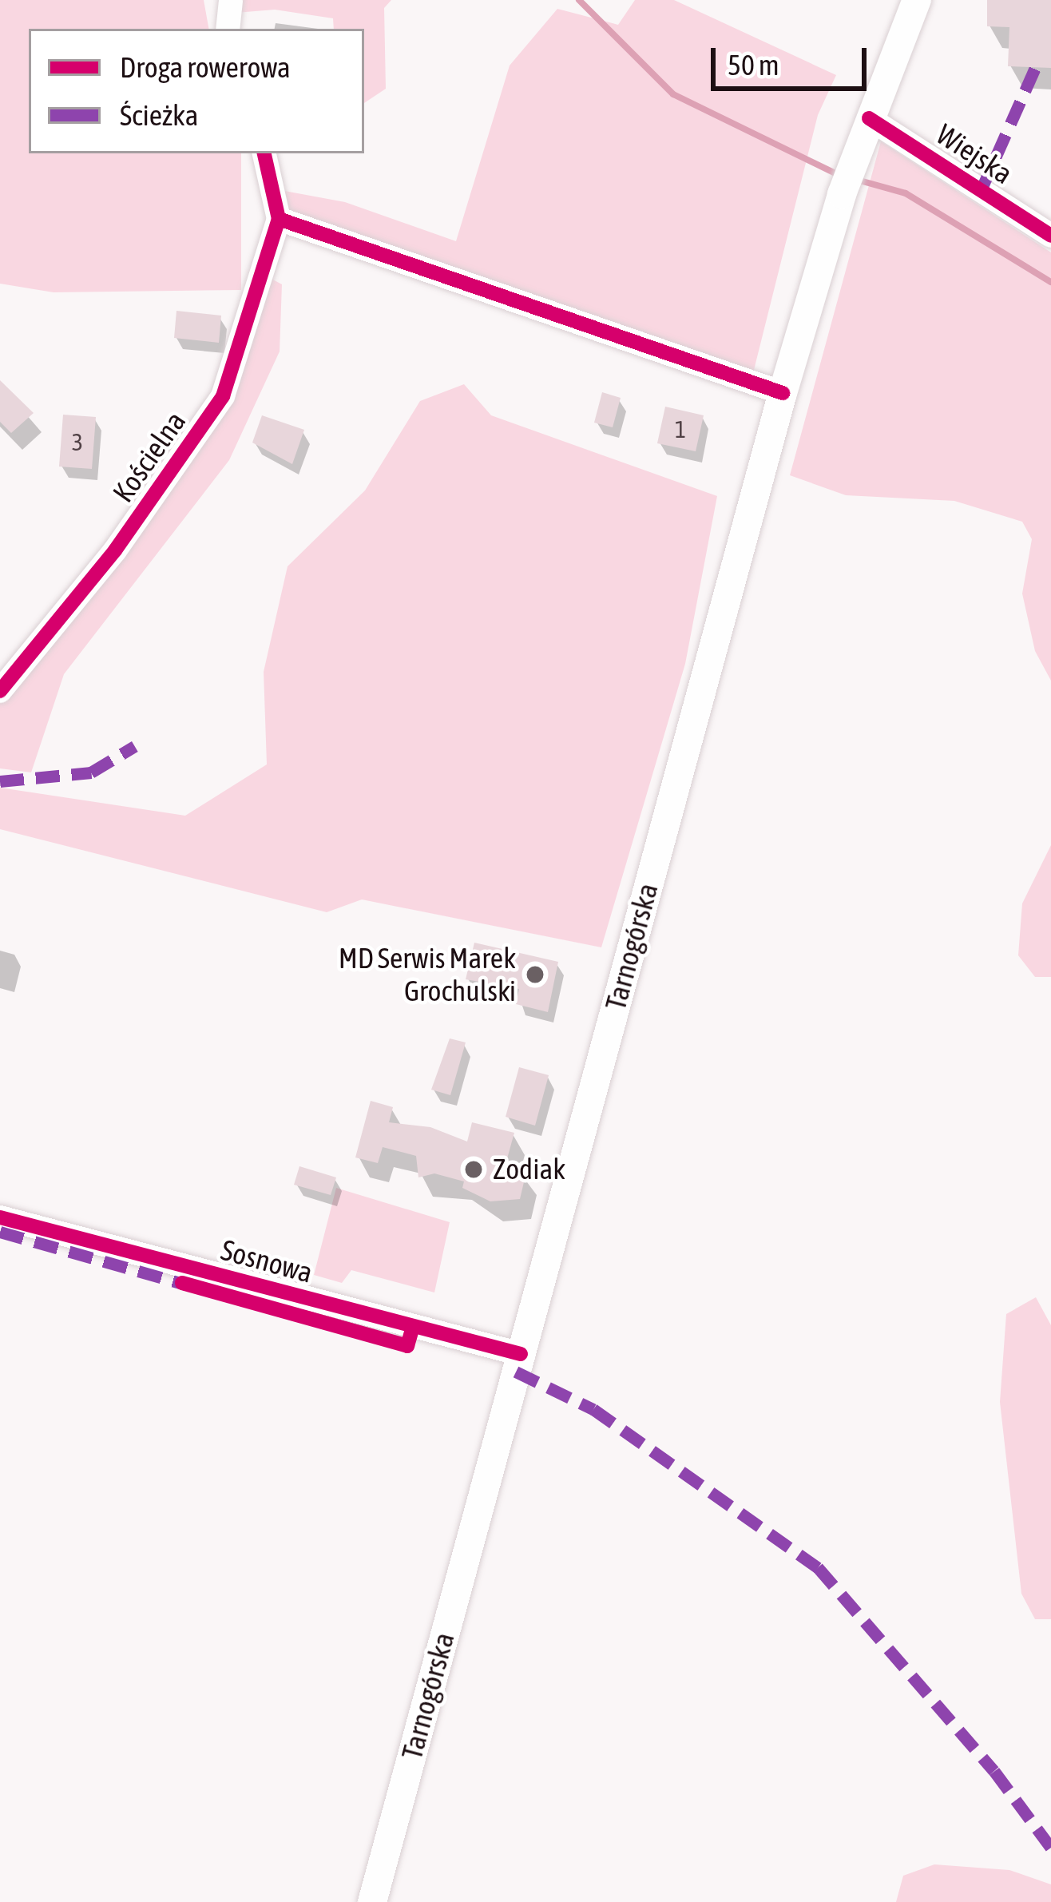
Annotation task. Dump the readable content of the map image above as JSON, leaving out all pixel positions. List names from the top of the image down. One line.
{"streets":{"main road":["Tarnogórska"],"street":["Wiejska","Kościelna","Sosnowa"]},"crossings":[["Wiejska","Tarnogórska"],["Tarnogórska","Sosnowa"]],"places":["MD Serwis Marek Grochulski","Zodiak"],"house_numbers":["1","3"],"legend":["Droga rowerowa","Ścieżka"],"scale_bar":"50 m"}
